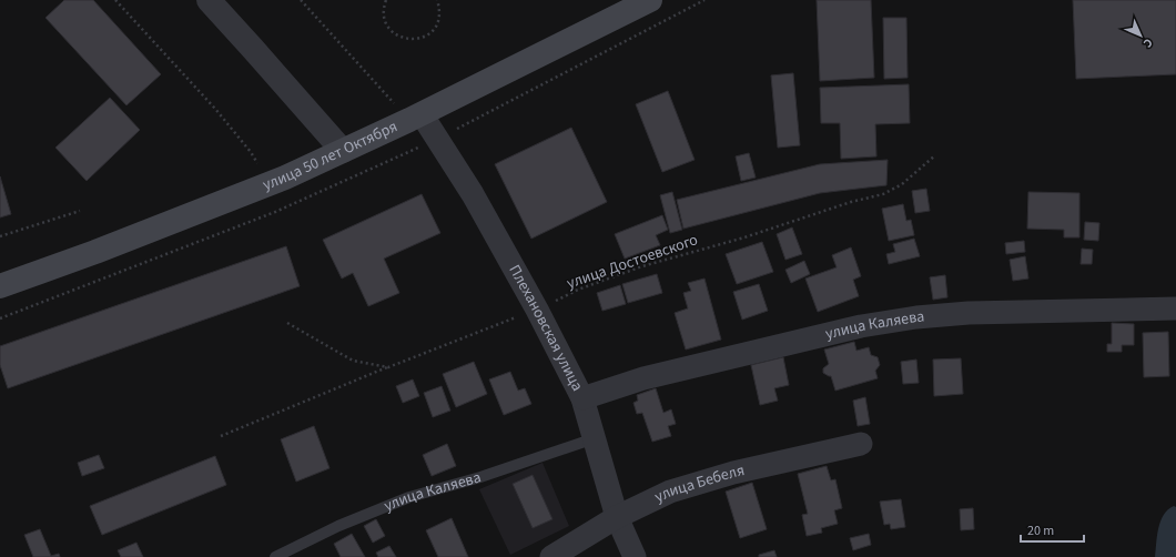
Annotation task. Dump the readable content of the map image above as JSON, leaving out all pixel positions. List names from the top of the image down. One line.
{"streets":{"main road":["улица 50 лет Октября"],"street":["улица Каляева","Плехановская улица","улица Бебеля"],"path":["улица Достоевского"]},"crossings":[["улица 50 лет Октября","Плехановская улица"],["улица Достоевского","Плехановская улица"],["улица Каляева","Плехановская улица"],["Плехановская улица","улица Бебеля"]],"scale_bar":"20 m","north":"bottom right"}
